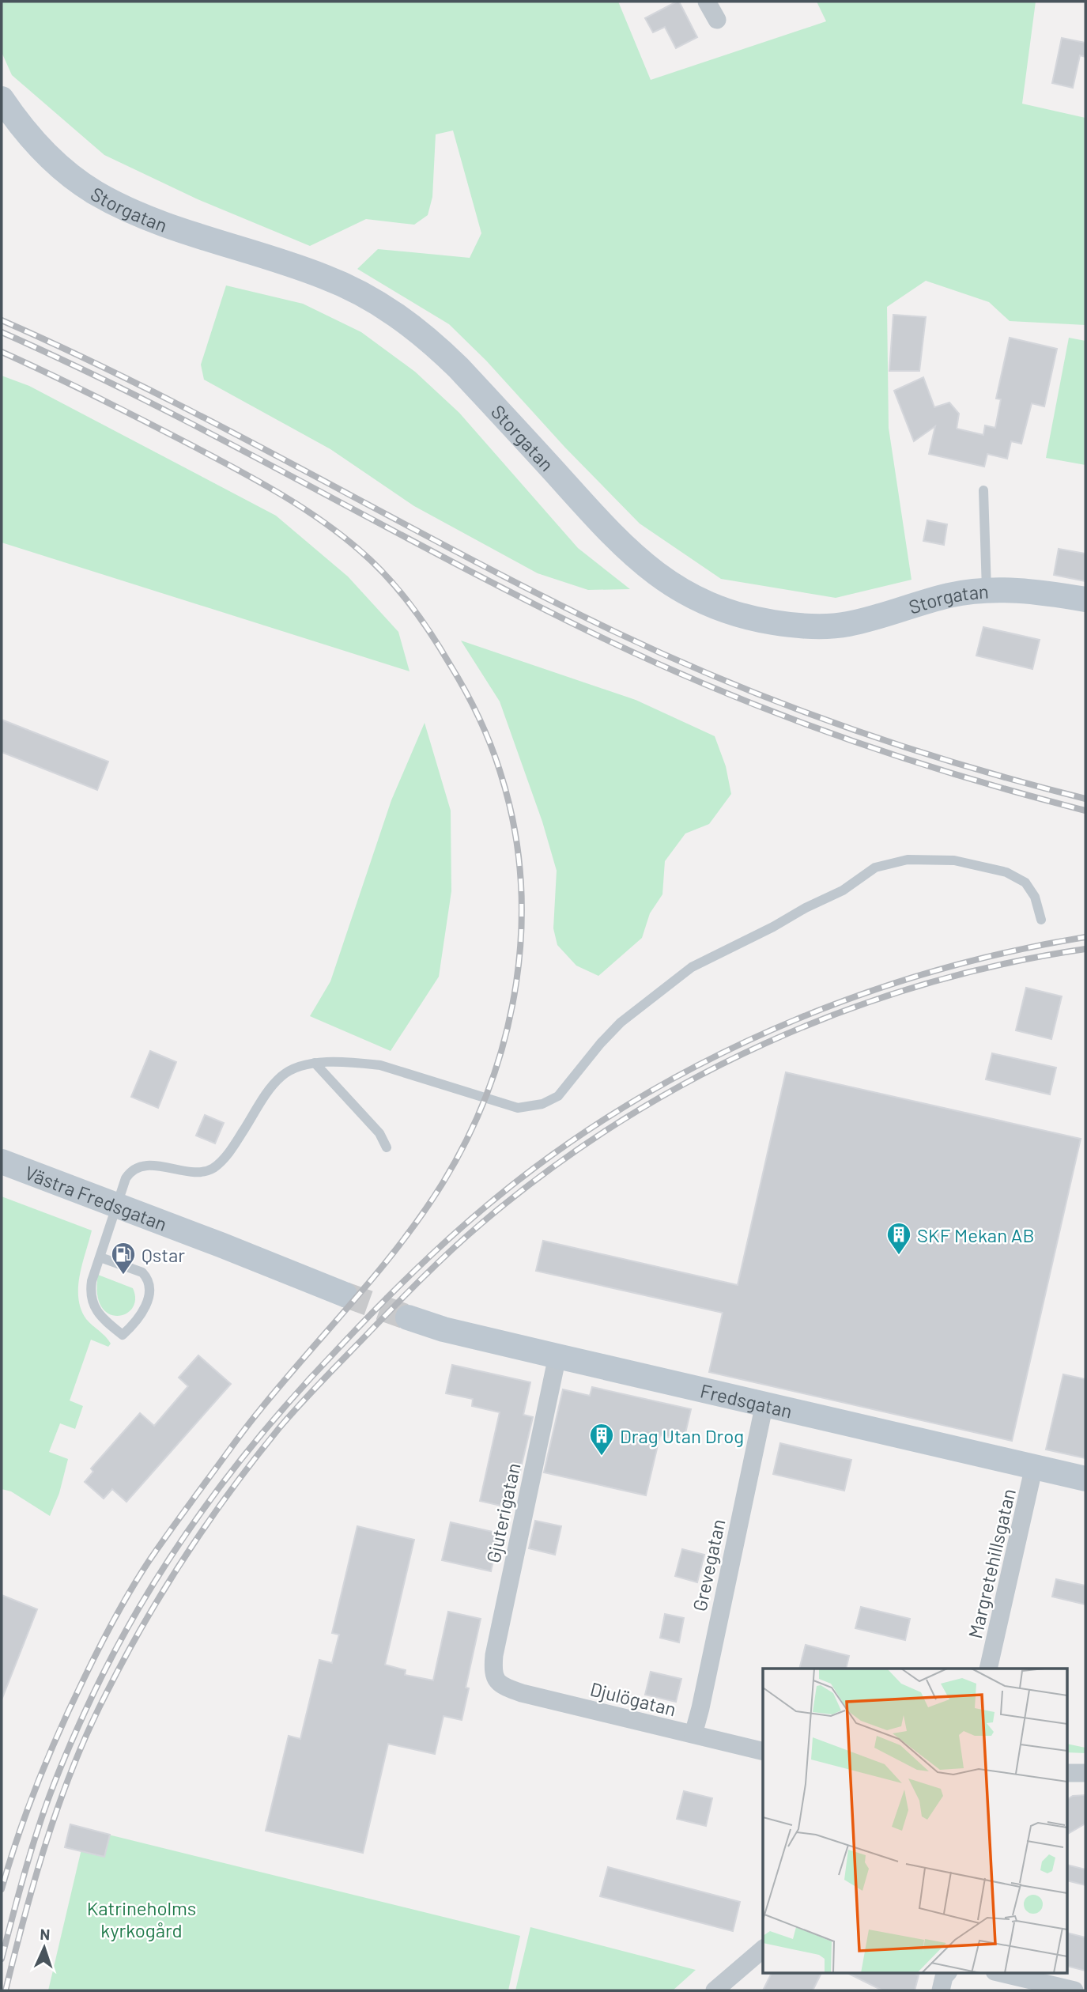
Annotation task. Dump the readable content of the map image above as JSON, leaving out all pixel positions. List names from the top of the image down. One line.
{"streets":{"street":["Storgatan","Västra Fredsgatan","Fredsgatan","Gjuterigatan","Margretehillsgatan","Grevegatan","Djulögatan"]},"crossings":[["Fredsgatan","Gjuterigatan"],["Fredsgatan","Margretehillsgatan"],["Fredsgatan","Grevegatan"],["Gjuterigatan","Djulögatan"],["Grevegatan","Djulögatan"]],"parks":["Katrineholms kyrkogård"],"places":{"building":["SKF Mekan AB","Drag Utan Drog"],"fuel station":["Qstar"]},"north":"top"}
